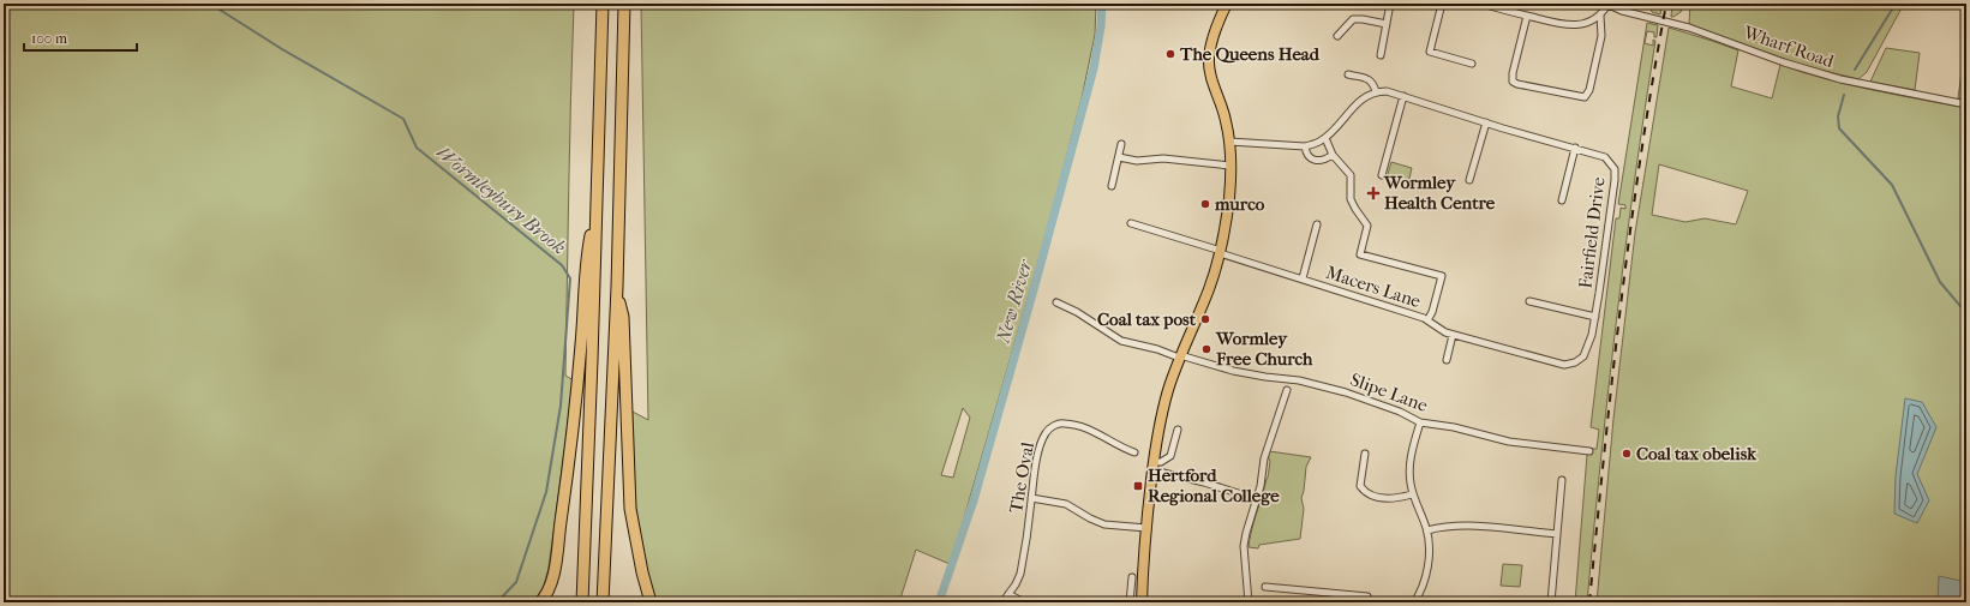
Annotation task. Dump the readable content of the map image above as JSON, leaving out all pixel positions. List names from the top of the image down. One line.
{"streets":{"street":["Wharf Road","Fairfield Drive","Macers Lane","Slipe Lane","The Oval"]},"crossings":[["Fairfield Drive","Macers Lane"]],"water":["Wormleybury Brook","New River"],"places":{"other":["The Queens Head","murco","Coal tax post","Wormley Free Church","Coal tax obelisk"],"health":["Wormley Health Centre"],"transit":["Hertford Regional College"]},"scale_bar":"100 m"}
